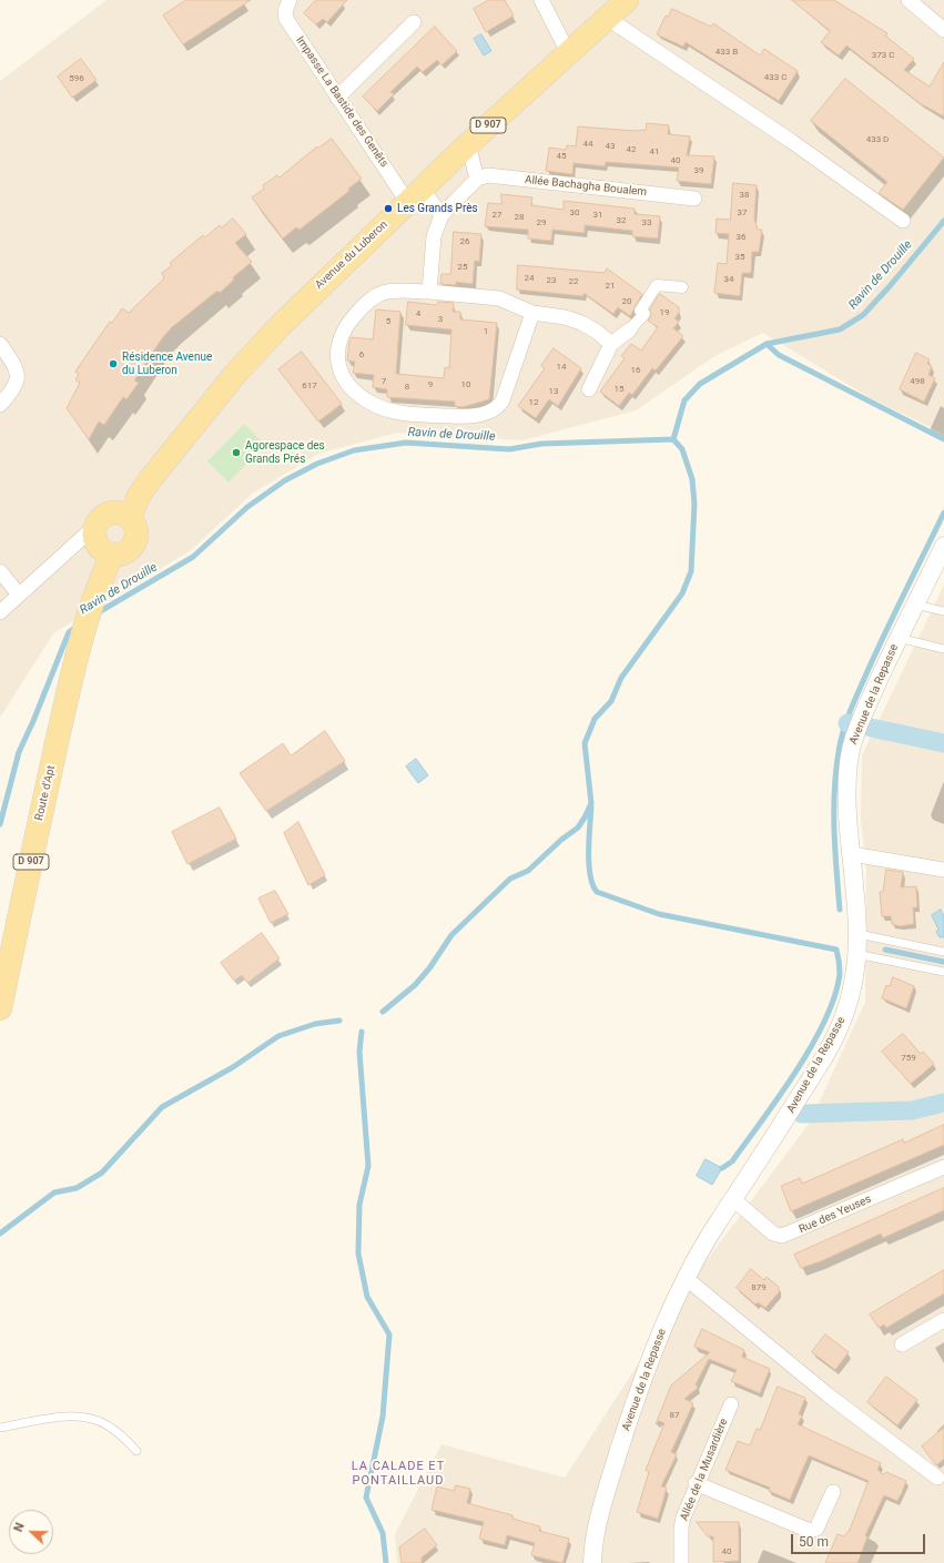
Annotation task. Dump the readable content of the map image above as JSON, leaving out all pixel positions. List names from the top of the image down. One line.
{"streets":{"main road":["D 907","Avenue du Luberon","Route d'Apt"],"street":["Impasse La Bastide des Genêts","Allée Bachagha Boualem","Avenue de la Repasse","Rue des Yeuses","Allée de la Musardière"]},"crossings":[["Impasse La Bastide des Genêts","Avenue du Luberon"],["Avenue du Luberon","Route d'Apt"],["Avenue de la Repasse","Rue des Yeuses"]],"districts":["LA CALADE ET PONTAILLAUD"],"water":["Ravin de Drouille"],"places":["Les Grands Près","Résidence Avenue du Luberon","Agorespace des Grands Prés"],"house_numbers":["433 B","373 C","433 C","596","433 D","44","43","42","41","45","40","39","38","30","37","27","31","28","32","29","33","36","26","35","25","24","34","23","22","21","20","19","4","3","5","1","6","14","16","7","498","9","10","617","8","15","13","12","759","879","87","40"],"scale_bar":"50 m","north":"left"}
